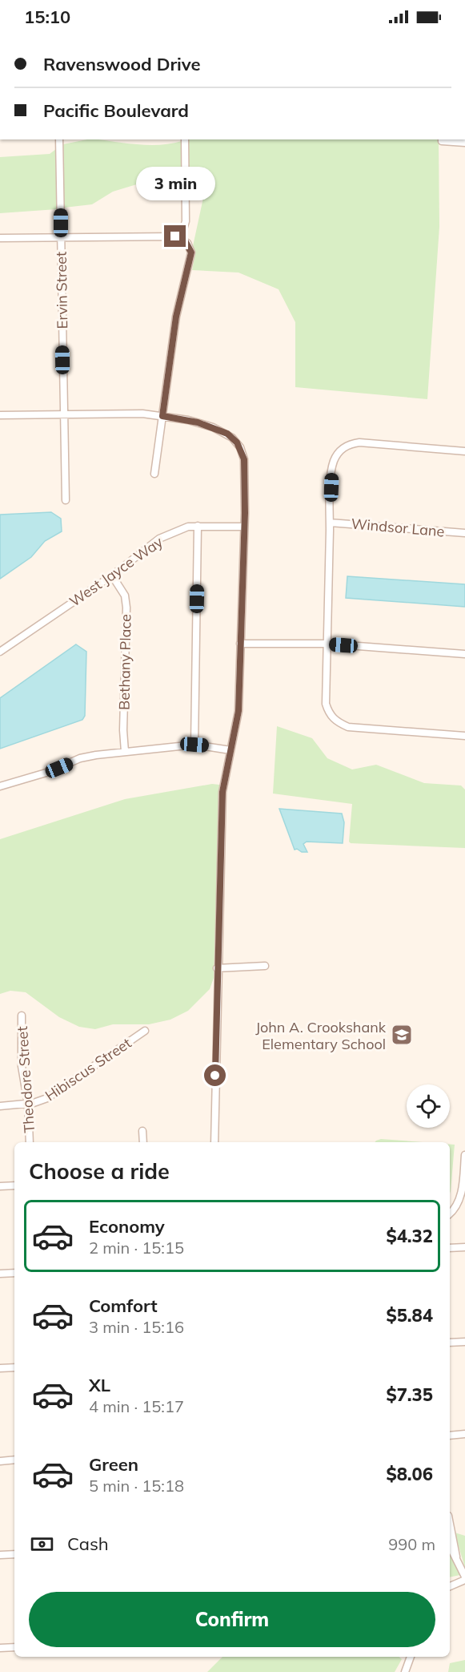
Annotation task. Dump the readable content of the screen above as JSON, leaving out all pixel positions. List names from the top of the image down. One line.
{"streets":{"street":["Ervin Street","Windsor Lane","West Jayce Way","Bethany Place","Hibiscus Street","Theodore Street"]},"crossings":[["West Jayce Way","Bethany Place"],["Hibiscus Street","Theodore Street"]],"places":{"school or university":["John A. Crookshank Elementary School"]},"page":{"status":"15:10","banner":["Ravenswood Drive","Pacific Boulevard"],"bubble":"3 min","heading":"Choose a ride","list":[{"name":"Economy","note":"2 min · 15:15","value":"$4.32"},{"name":"Comfort","note":"3 min · 15:16","value":"$5.84"},{"name":"XL","note":"4 min · 15:17","value":"$7.35"},{"name":"Green","note":"5 min · 15:18","value":"$8.06"}],"pay":["Cash","990 m"],"buttons":"Confirm"}}
